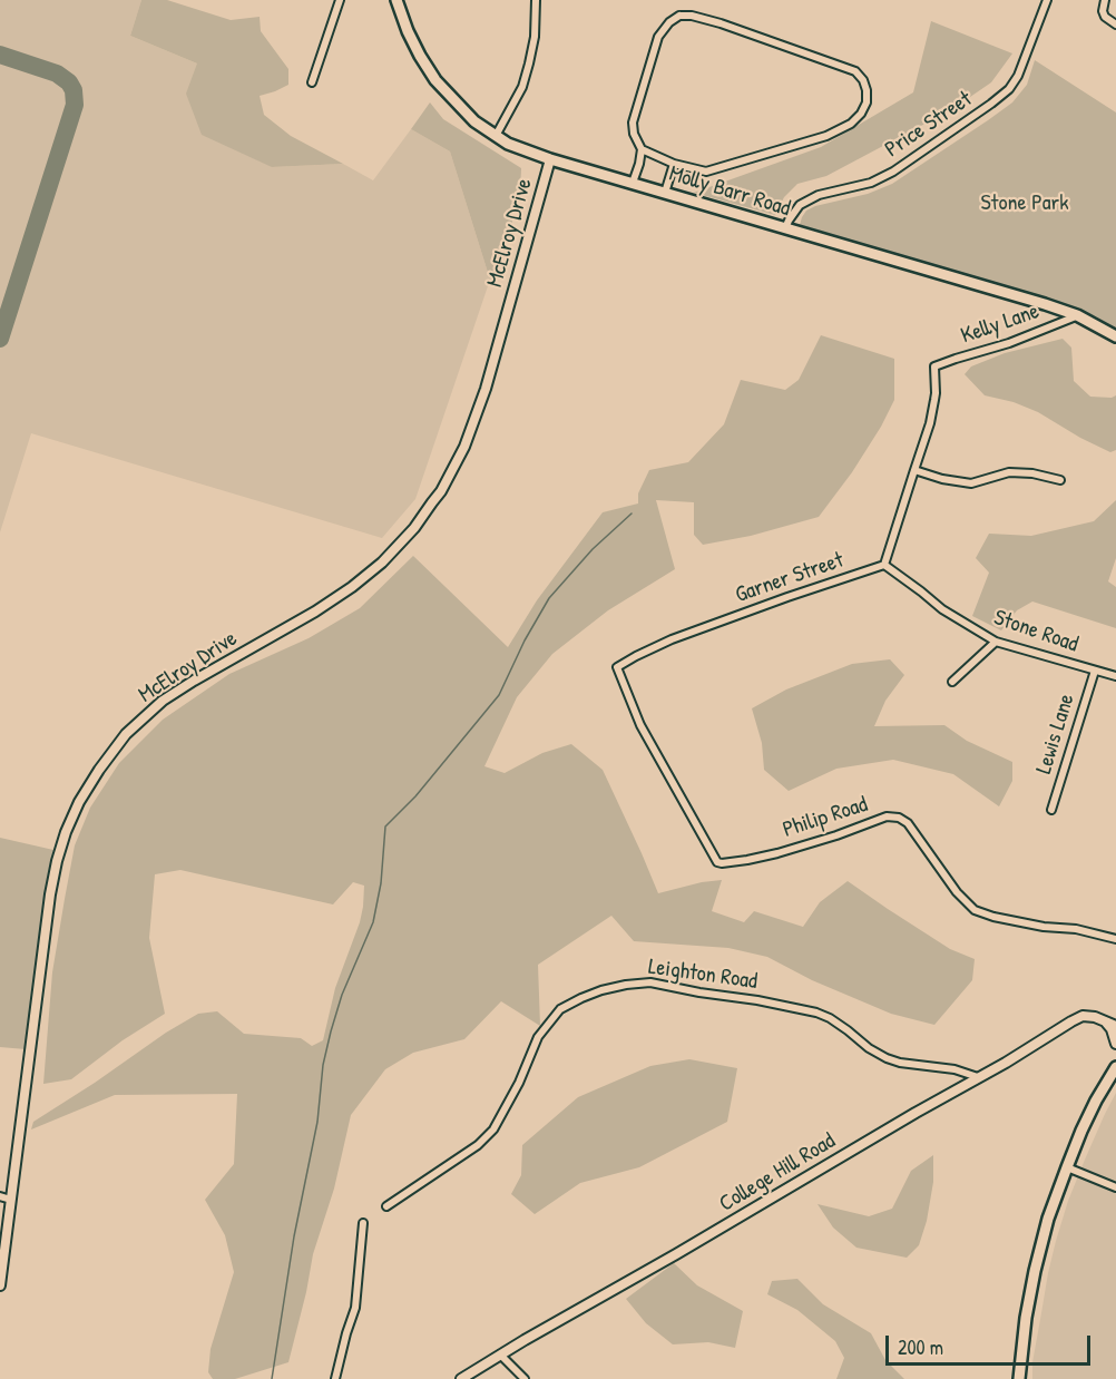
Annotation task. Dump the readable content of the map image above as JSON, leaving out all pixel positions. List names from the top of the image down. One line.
{"streets":{"main road":["Molly Barr Road"],"street":["Price Street","McElroy Drive","Kelly Lane","Garner Street","Stone Road","Lewis Lane","Philip Road","Leighton Road","College Hill Road"]},"crossings":[["Price Street","Molly Barr Road"],["Molly Barr Road","McElroy Drive"],["Molly Barr Road","Kelly Lane"],["Garner Street","Stone Road"],["Garner Street","Philip Road"],["Stone Road","Lewis Lane"],["Leighton Road","College Hill Road"]],"parks":["Stone Park"],"scale_bar":"200 m"}
